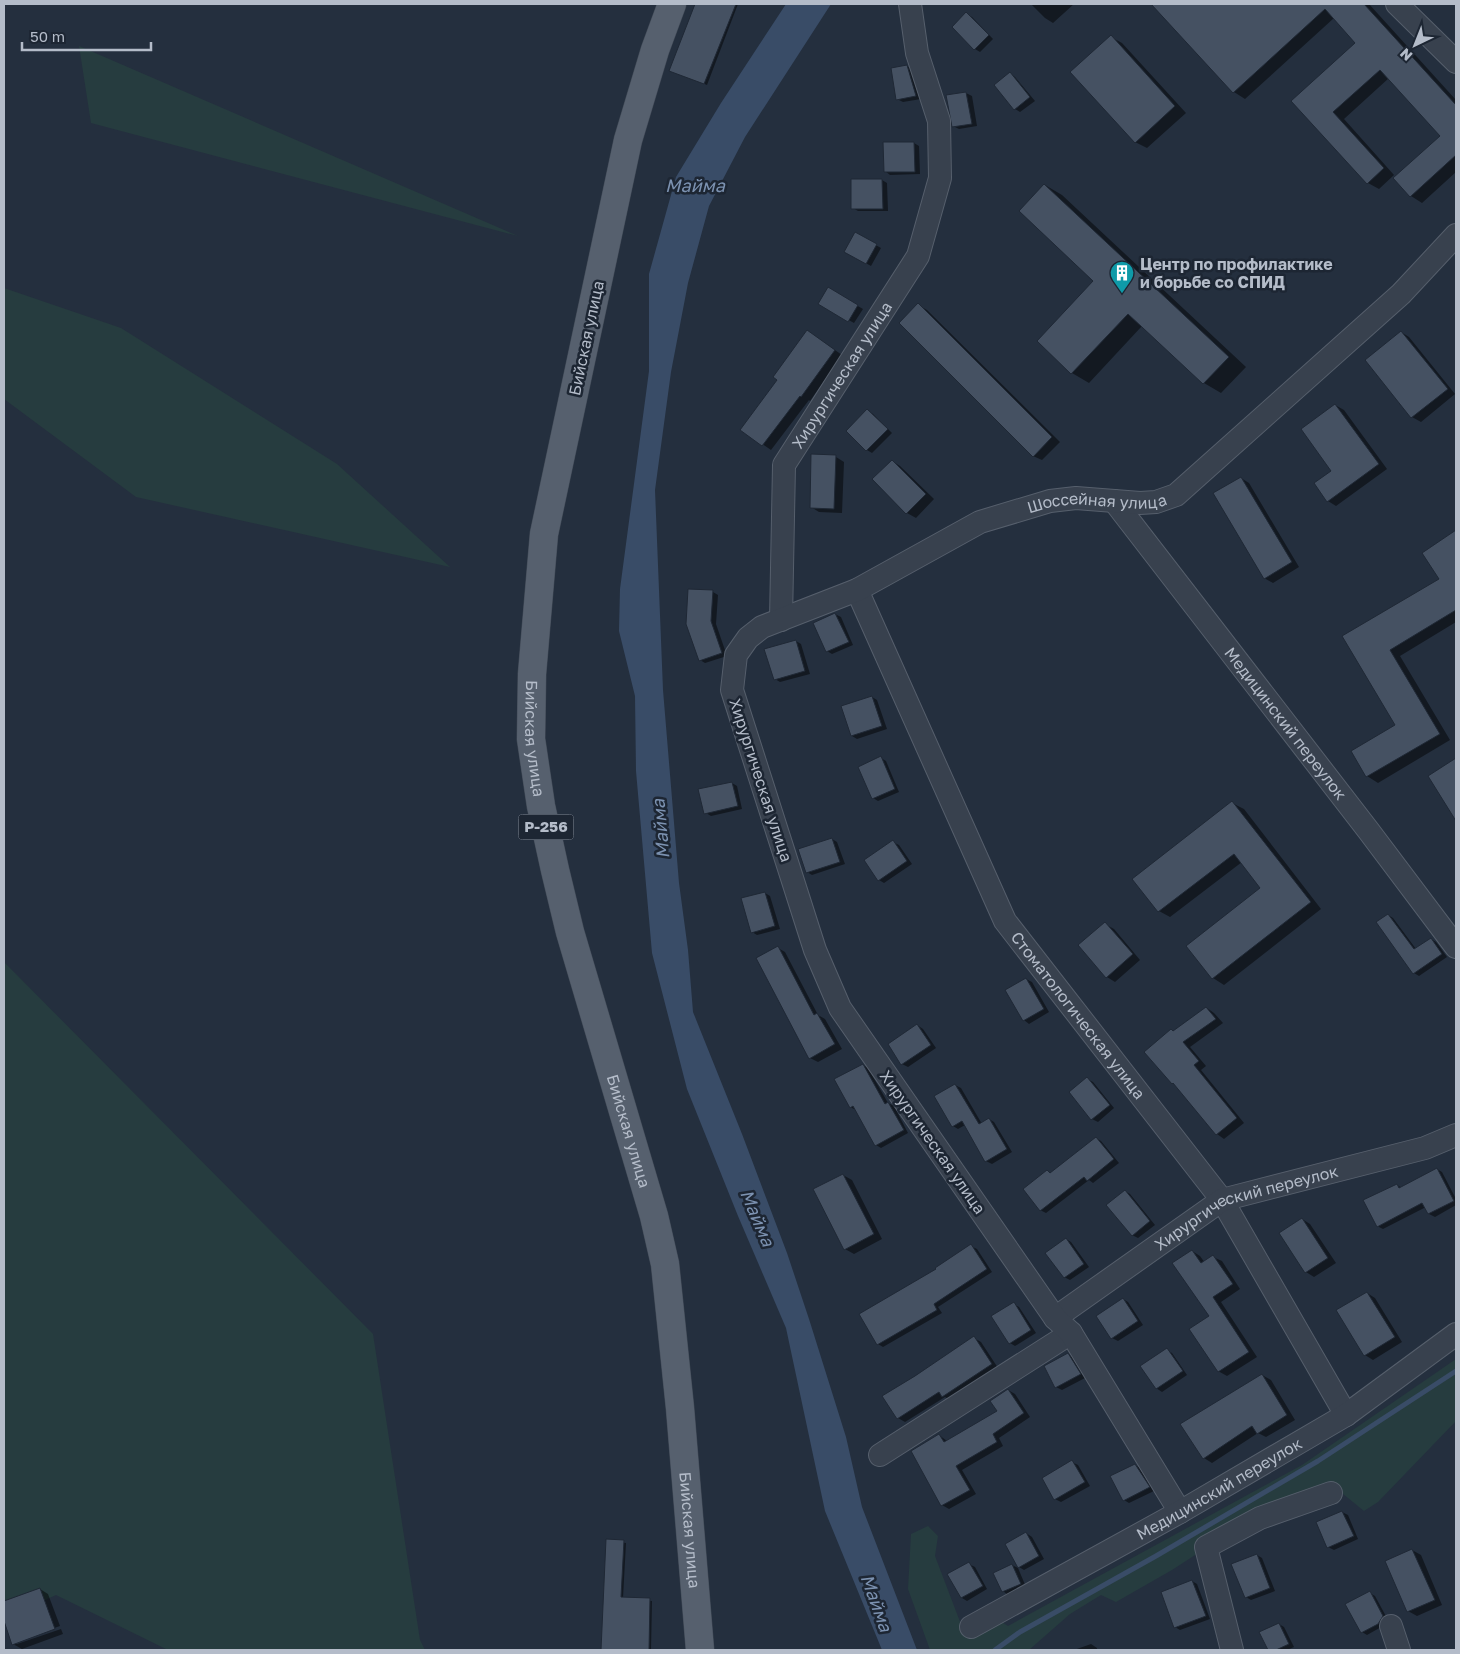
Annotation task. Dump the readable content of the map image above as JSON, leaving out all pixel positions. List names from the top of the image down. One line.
{"streets":{"main road":["Бийская улица","Р-256"],"street":["Хирургическая улица","Шоссейная улица","Медицинский переулок","Стоматологическая улица","Хирургический переулок"]},"crossings":[["Хирургическая улица","Шоссейная улица"],["Хирургическая улица","Медицинский переулок"],["Хирургическая улица","Хирургический переулок"],["Шоссейная улица","Медицинский переулок"],["Шоссейная улица","Стоматологическая улица"],["Медицинский переулок","Стоматологическая улица"],["Стоматологическая улица","Хирургический переулок"]],"water":["Майма"],"places":{"building":["Центр по профилактике и борьбе со СПИД"]},"scale_bar":"50 m","north":"bottom left"}
